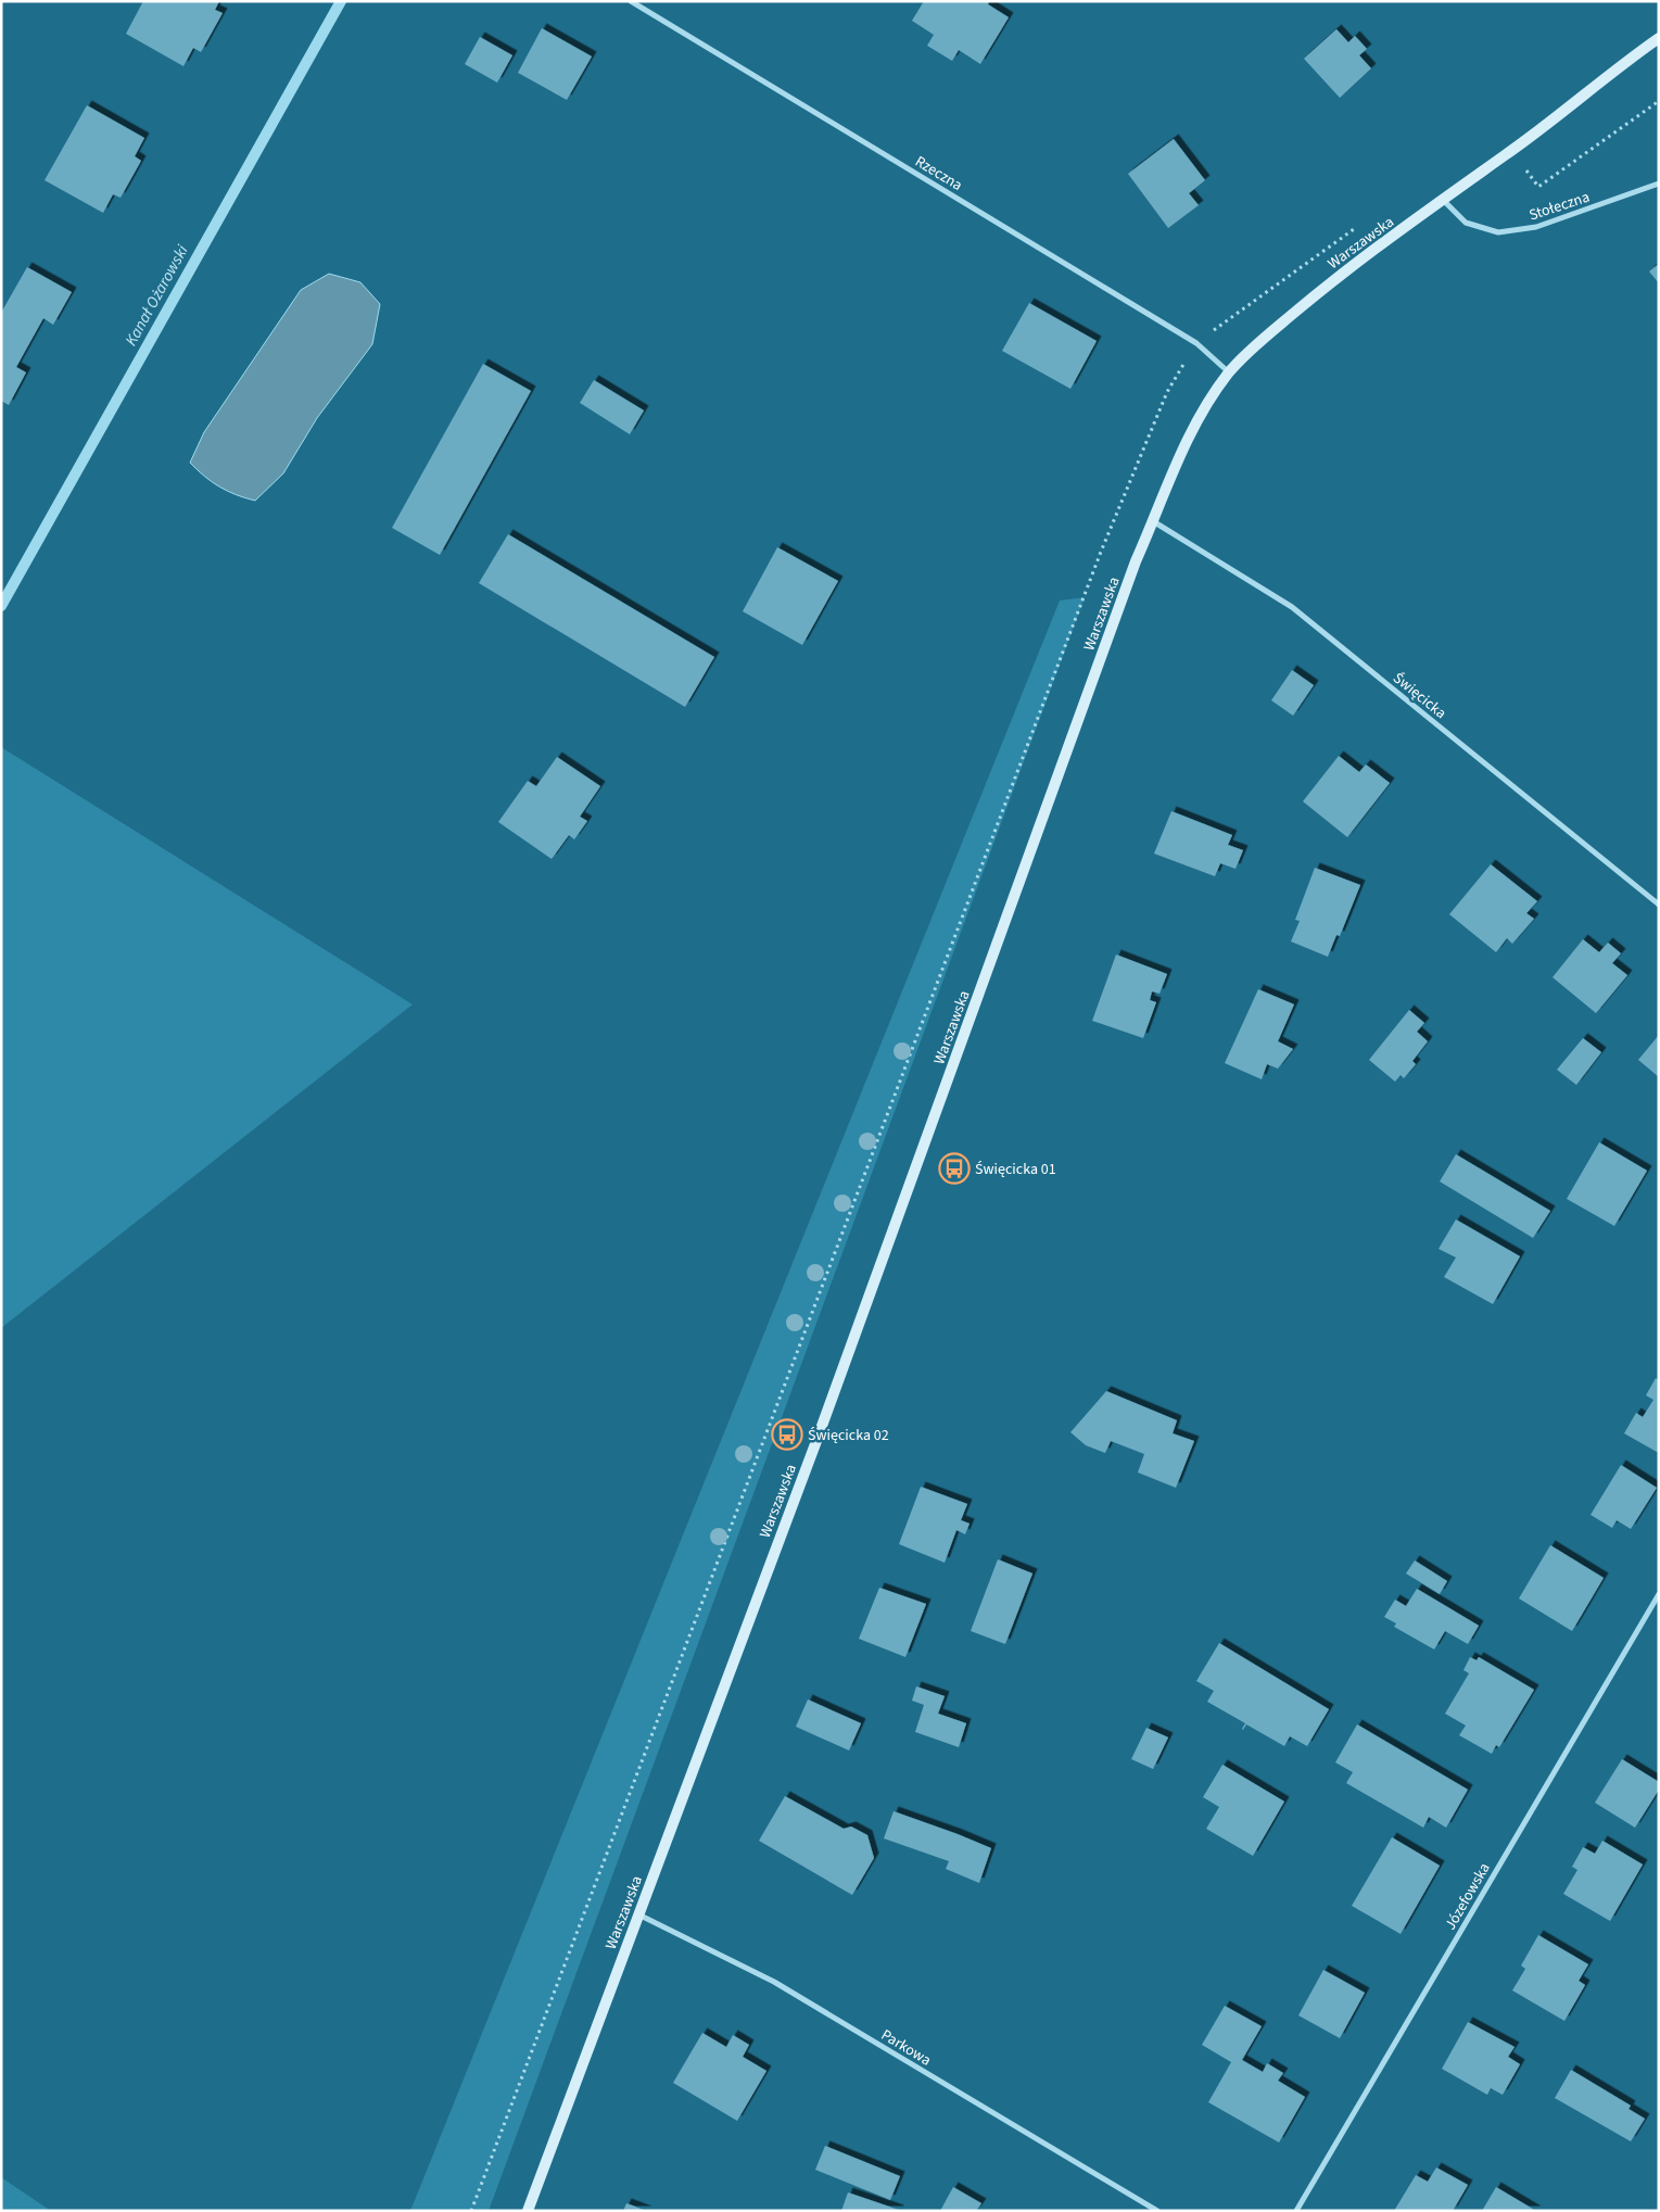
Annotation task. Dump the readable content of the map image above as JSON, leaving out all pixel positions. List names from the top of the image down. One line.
{"streets":{"main road":["Warszawska"],"street":["Rzeczna","Stołeczna","Święcicka","Józefowska","Parkowa"]},"crossings":[["Rzeczna","Warszawska"],["Stołeczna","Warszawska"],["Warszawska","Święcicka"],["Warszawska","Parkowa"]],"water":["Kanał Ożarowski"],"places":{"bus stop":["Święcicka 01","Święcicka 02"]}}
